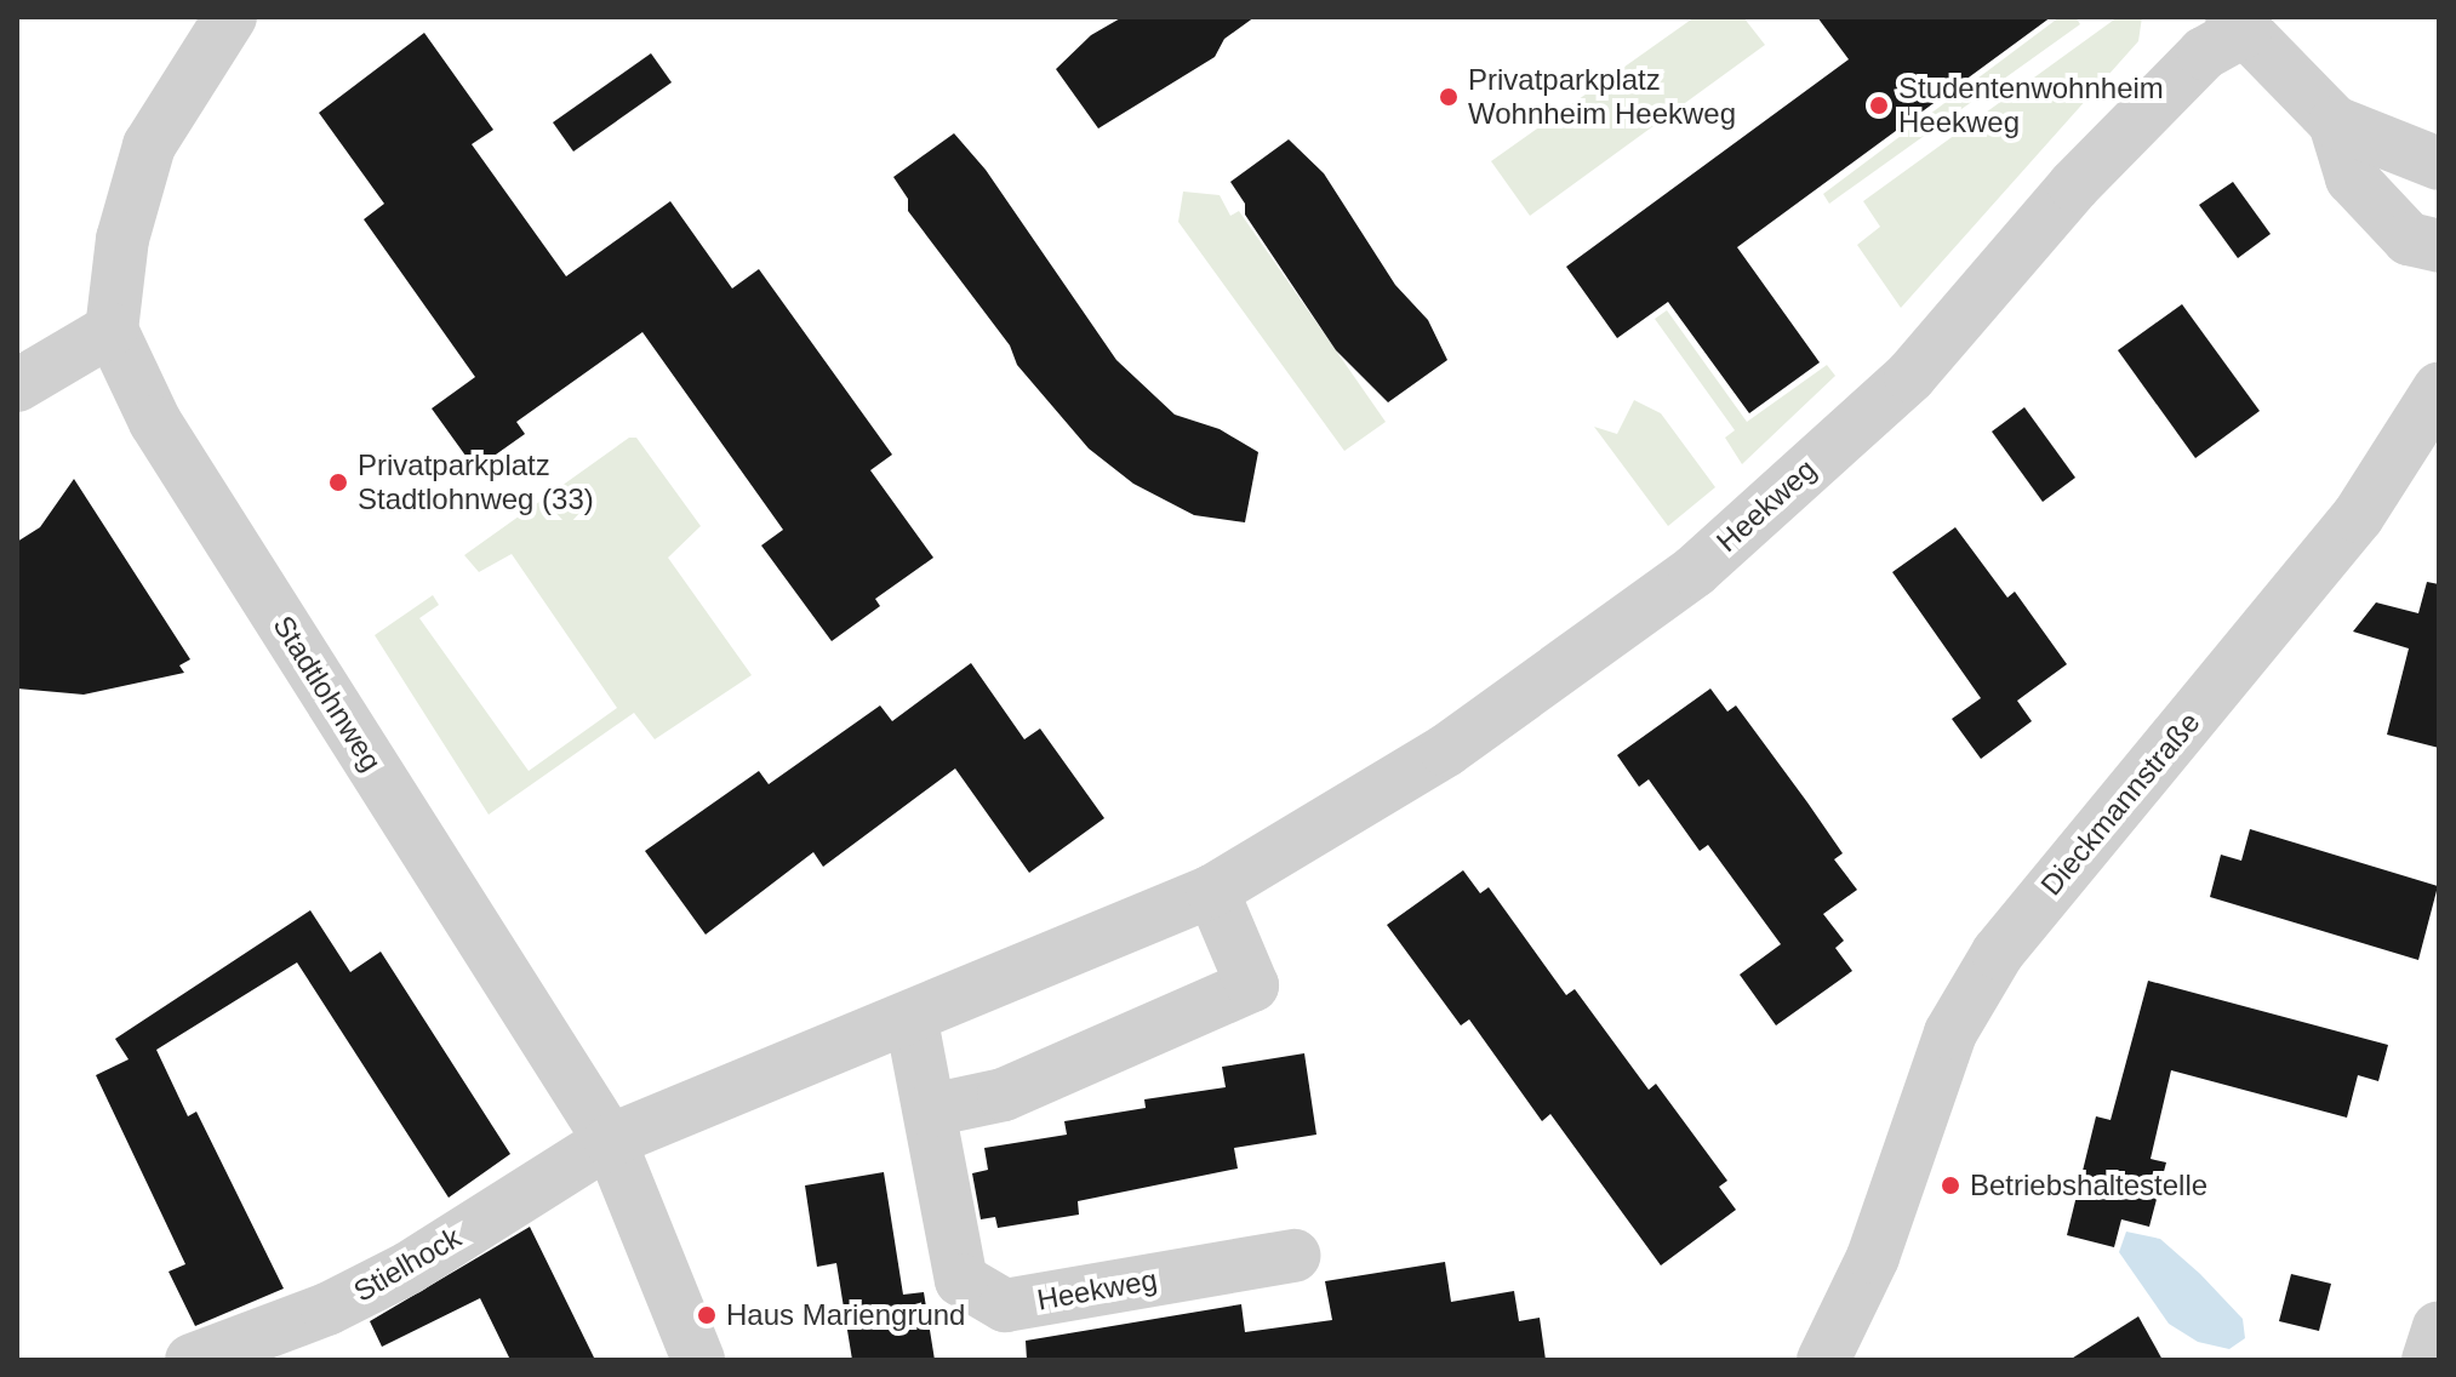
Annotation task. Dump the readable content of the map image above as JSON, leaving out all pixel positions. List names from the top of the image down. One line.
{"streets":{"street":["Heekweg","Stadtlohnweg","Dieckmannstraße","Stielhock"]},"crossings":[["Heekweg","Stadtlohnweg"],["Heekweg","Stielhock"],["Stadtlohnweg","Stielhock"]],"places":["Privatparkplatz Wohnheim Heekweg","Studentenwohnheim Heekweg","Privatparkplatz Stadtlohnweg (33)","Betriebshaltestelle","Haus Mariengrund"]}
